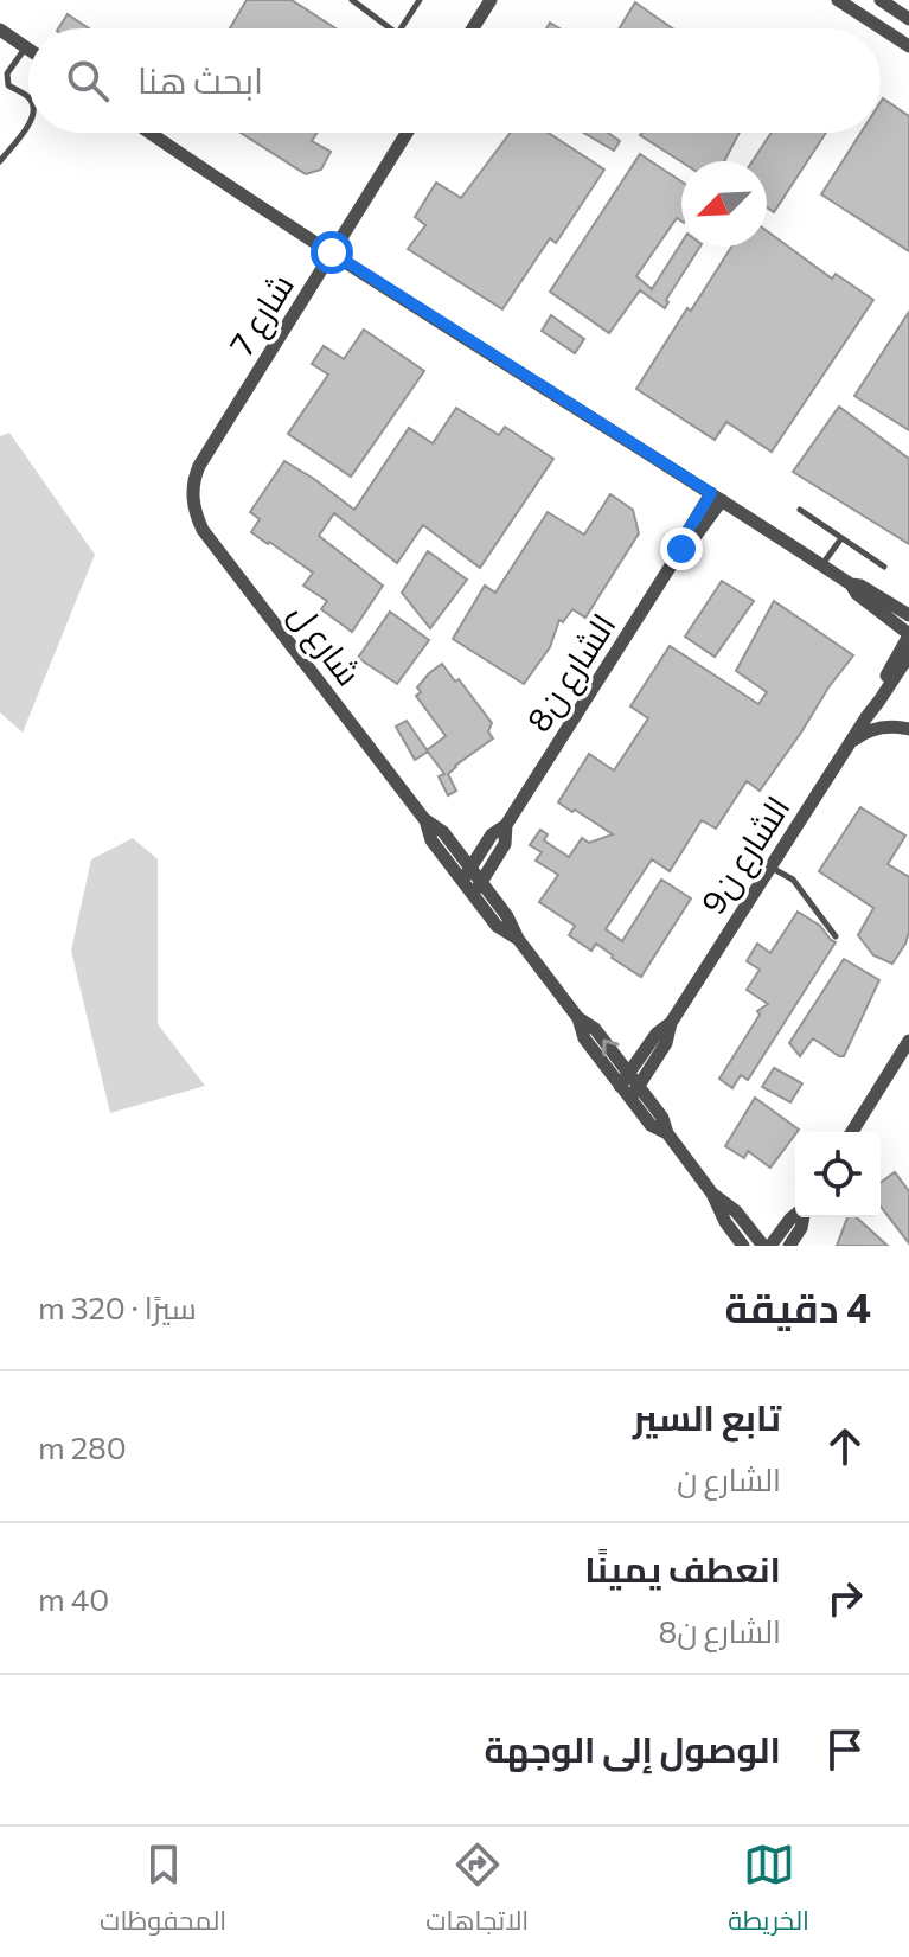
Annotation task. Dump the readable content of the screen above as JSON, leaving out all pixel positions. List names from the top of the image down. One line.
{"streets":{"street":["شارع 7","شارع ل","الشارع ن8","الشارع ن9"]},"crossings":[["شارع 7","شارع ل"],["شارع ل","الشارع ن8"],["شارع ل","الشارع ن9"]],"north":"bottom left","page":{"search":"ابحث هنا","heading":["4 دقيقة","سيرًا · 320 m"],"list":[["تابع السير","الشارع ن","280 m"],["انعطف يمينًا","الشارع ن8","40 m"],"الوصول إلى الوجهة"],"nav":["الخريطة","الاتجاهات","المحفوظات"]}}
